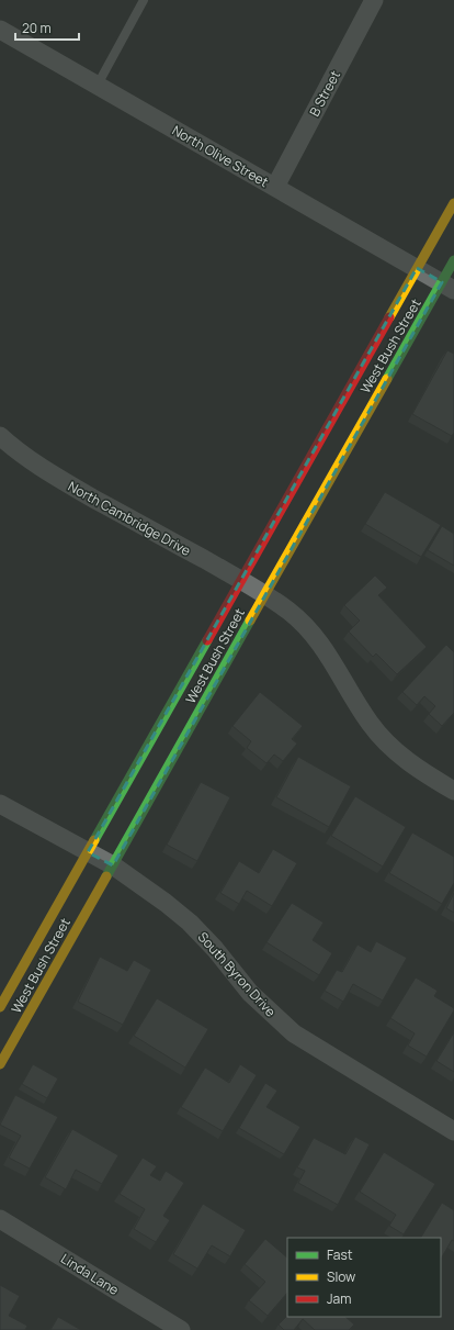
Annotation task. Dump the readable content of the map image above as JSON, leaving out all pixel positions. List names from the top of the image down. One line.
{"streets":{"main road":["West Bush Street"],"street":["B Street","North Olive Street","North Cambridge Drive","South Byron Drive","Linda Lane"]},"crossings":[["B Street","North Olive Street"],["North Olive Street","West Bush Street"],["West Bush Street","North Cambridge Drive"],["West Bush Street","South Byron Drive"]],"legend":["Fast","Slow","Jam"],"scale_bar":"20 m"}
